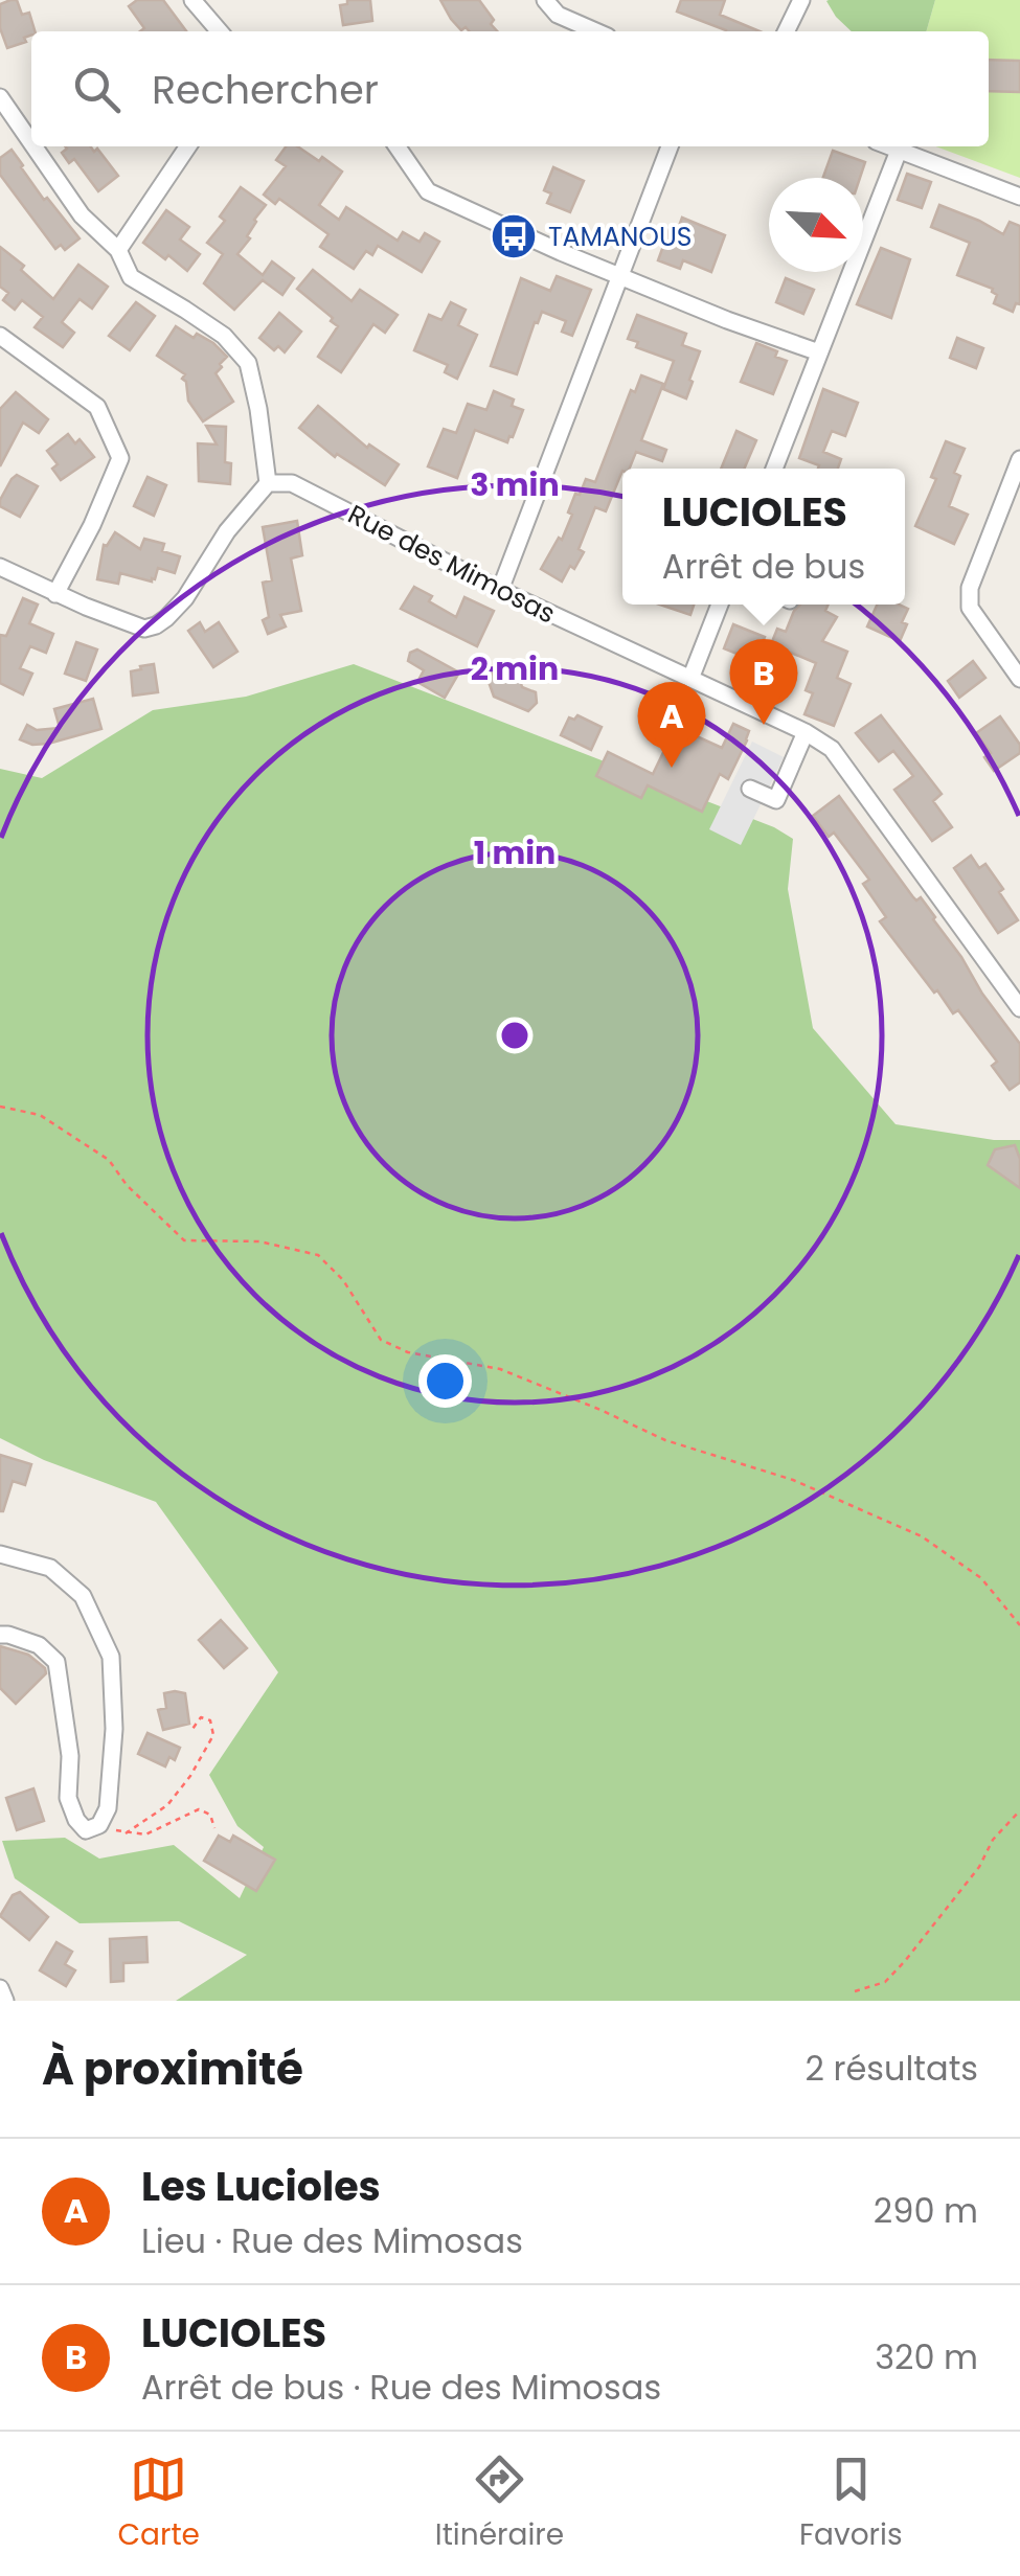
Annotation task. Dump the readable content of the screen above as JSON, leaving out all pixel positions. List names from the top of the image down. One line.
{"streets":{"street":["Rue des Mimosas"]},"places":{"bus stop":["TAMANOUS"]},"north":"bottom right","page":{"search":"Rechercher","popup":["LUCIOLES","Arrêt de bus"],"pins":["B","A"],"heading":["À proximité","2 résultats"],"list":[{"mark":"A","name":"Les Lucioles","note":"Lieu · Rue des Mimosas","value":"290 m"},{"mark":"B","name":"LUCIOLES","note":"Arrêt de bus · Rue des Mimosas","value":"320 m"}],"nav":["Carte","Itinéraire","Favoris"]},"rings":["3 min","2 min","1 min"]}
